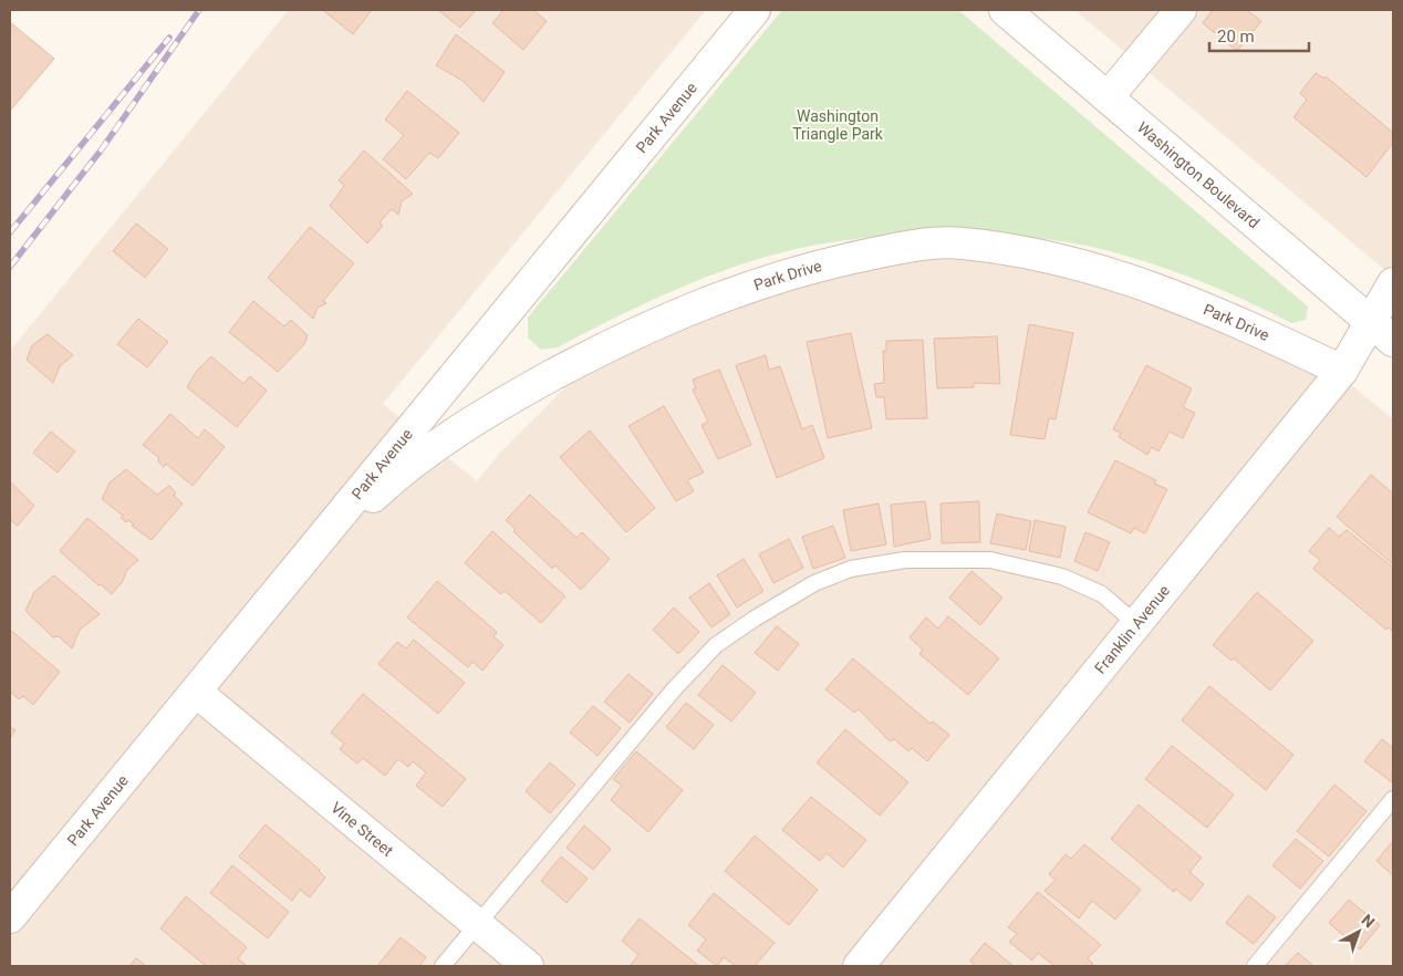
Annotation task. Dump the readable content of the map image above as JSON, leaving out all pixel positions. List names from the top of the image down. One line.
{"streets":{"street":["Park Avenue","Washington Boulevard","Park Drive","Franklin Avenue","Vine Street"]},"crossings":[["Park Avenue","Park Drive"],["Park Avenue","Vine Street"],["Washington Boulevard","Franklin Avenue"],["Park Drive","Franklin Avenue"]],"parks":["Washington Triangle Park"],"scale_bar":"20 m","north":"top right"}
